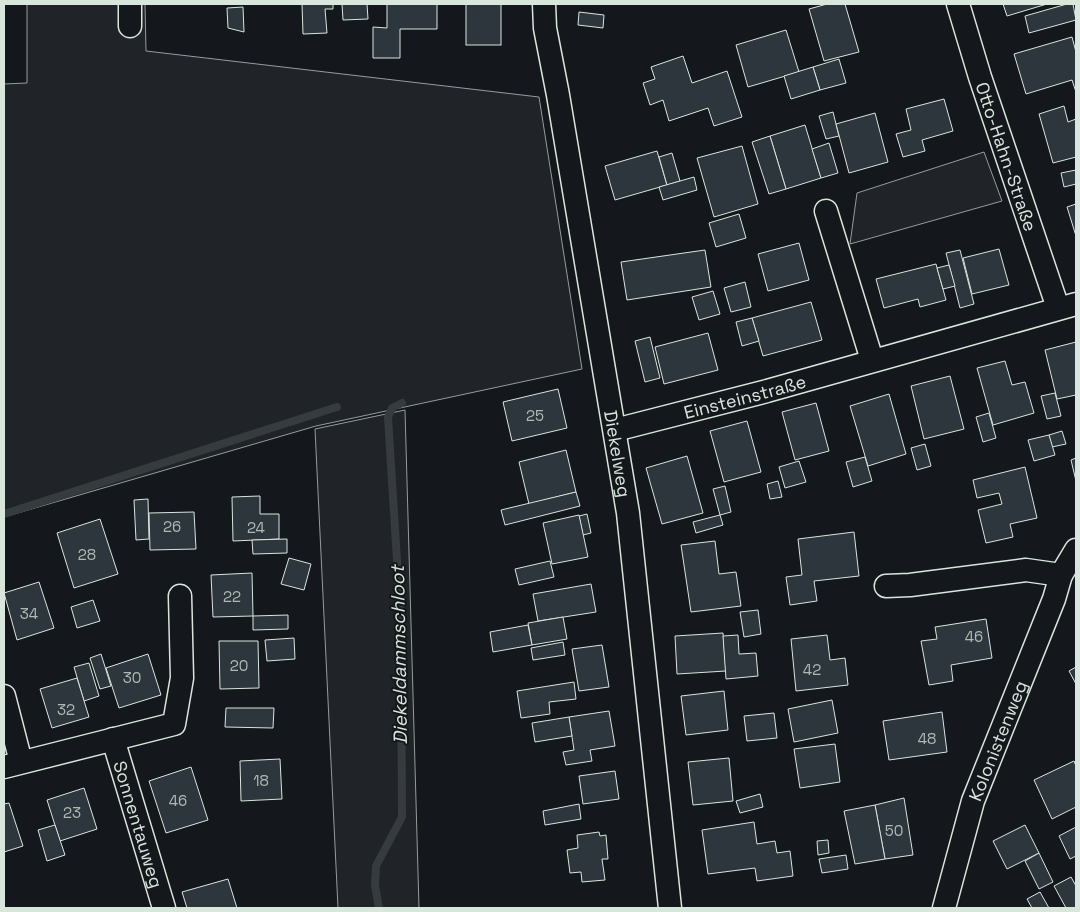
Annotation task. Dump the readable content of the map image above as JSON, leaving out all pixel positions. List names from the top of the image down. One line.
{"streets":{"street":["Otto-Hahn-Straße","Einsteinstraße","Diekelweg","Kolonistenweg","Sonnentauweg"]},"crossings":[["Otto-Hahn-Straße","Einsteinstraße"],["Einsteinstraße","Diekelweg"]],"water":["Diekeldammschloot"],"house_numbers":["25","26","24","28","22","34","46","20","42","30","32","48","18","46","23","50"]}
